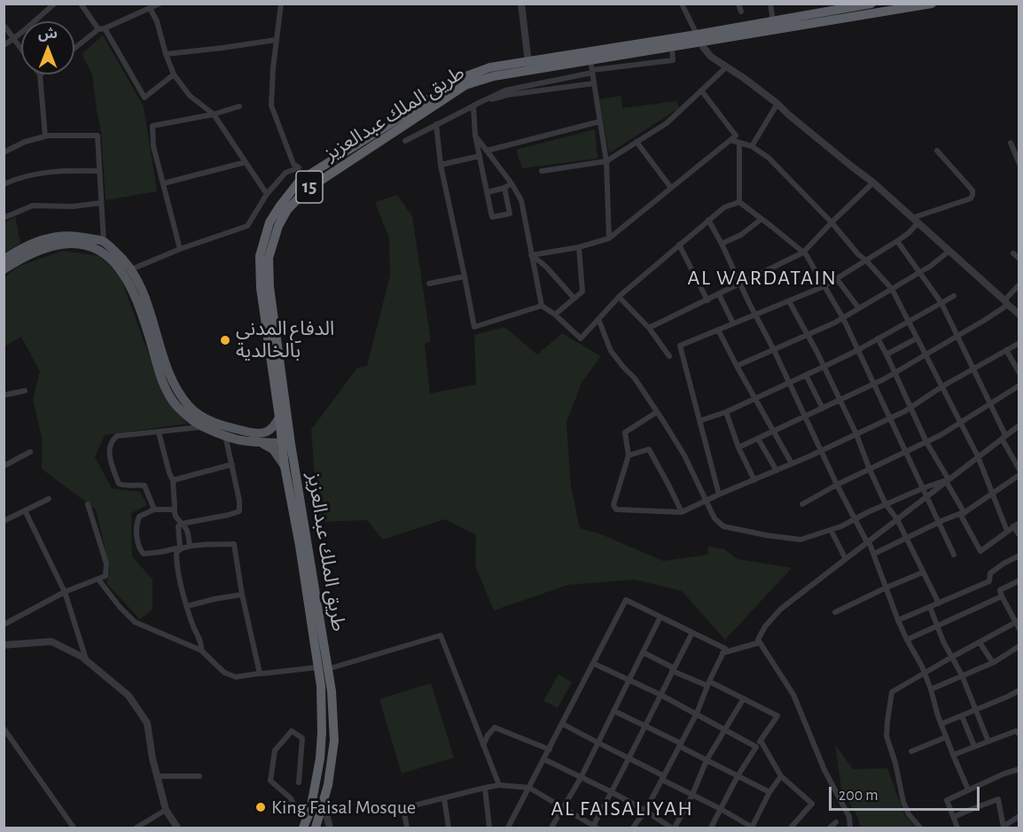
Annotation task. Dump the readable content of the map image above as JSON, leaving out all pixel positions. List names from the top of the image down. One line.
{"streets":{"highway":["طريق الملك عبدالعزيز","15"]},"districts":["AL WARDATAIN","AL FAISALIYAH"],"places":["الدفاع المدني بالخالدية","King Faisal Mosque"],"scale_bar":"200 m","north":"top"}
